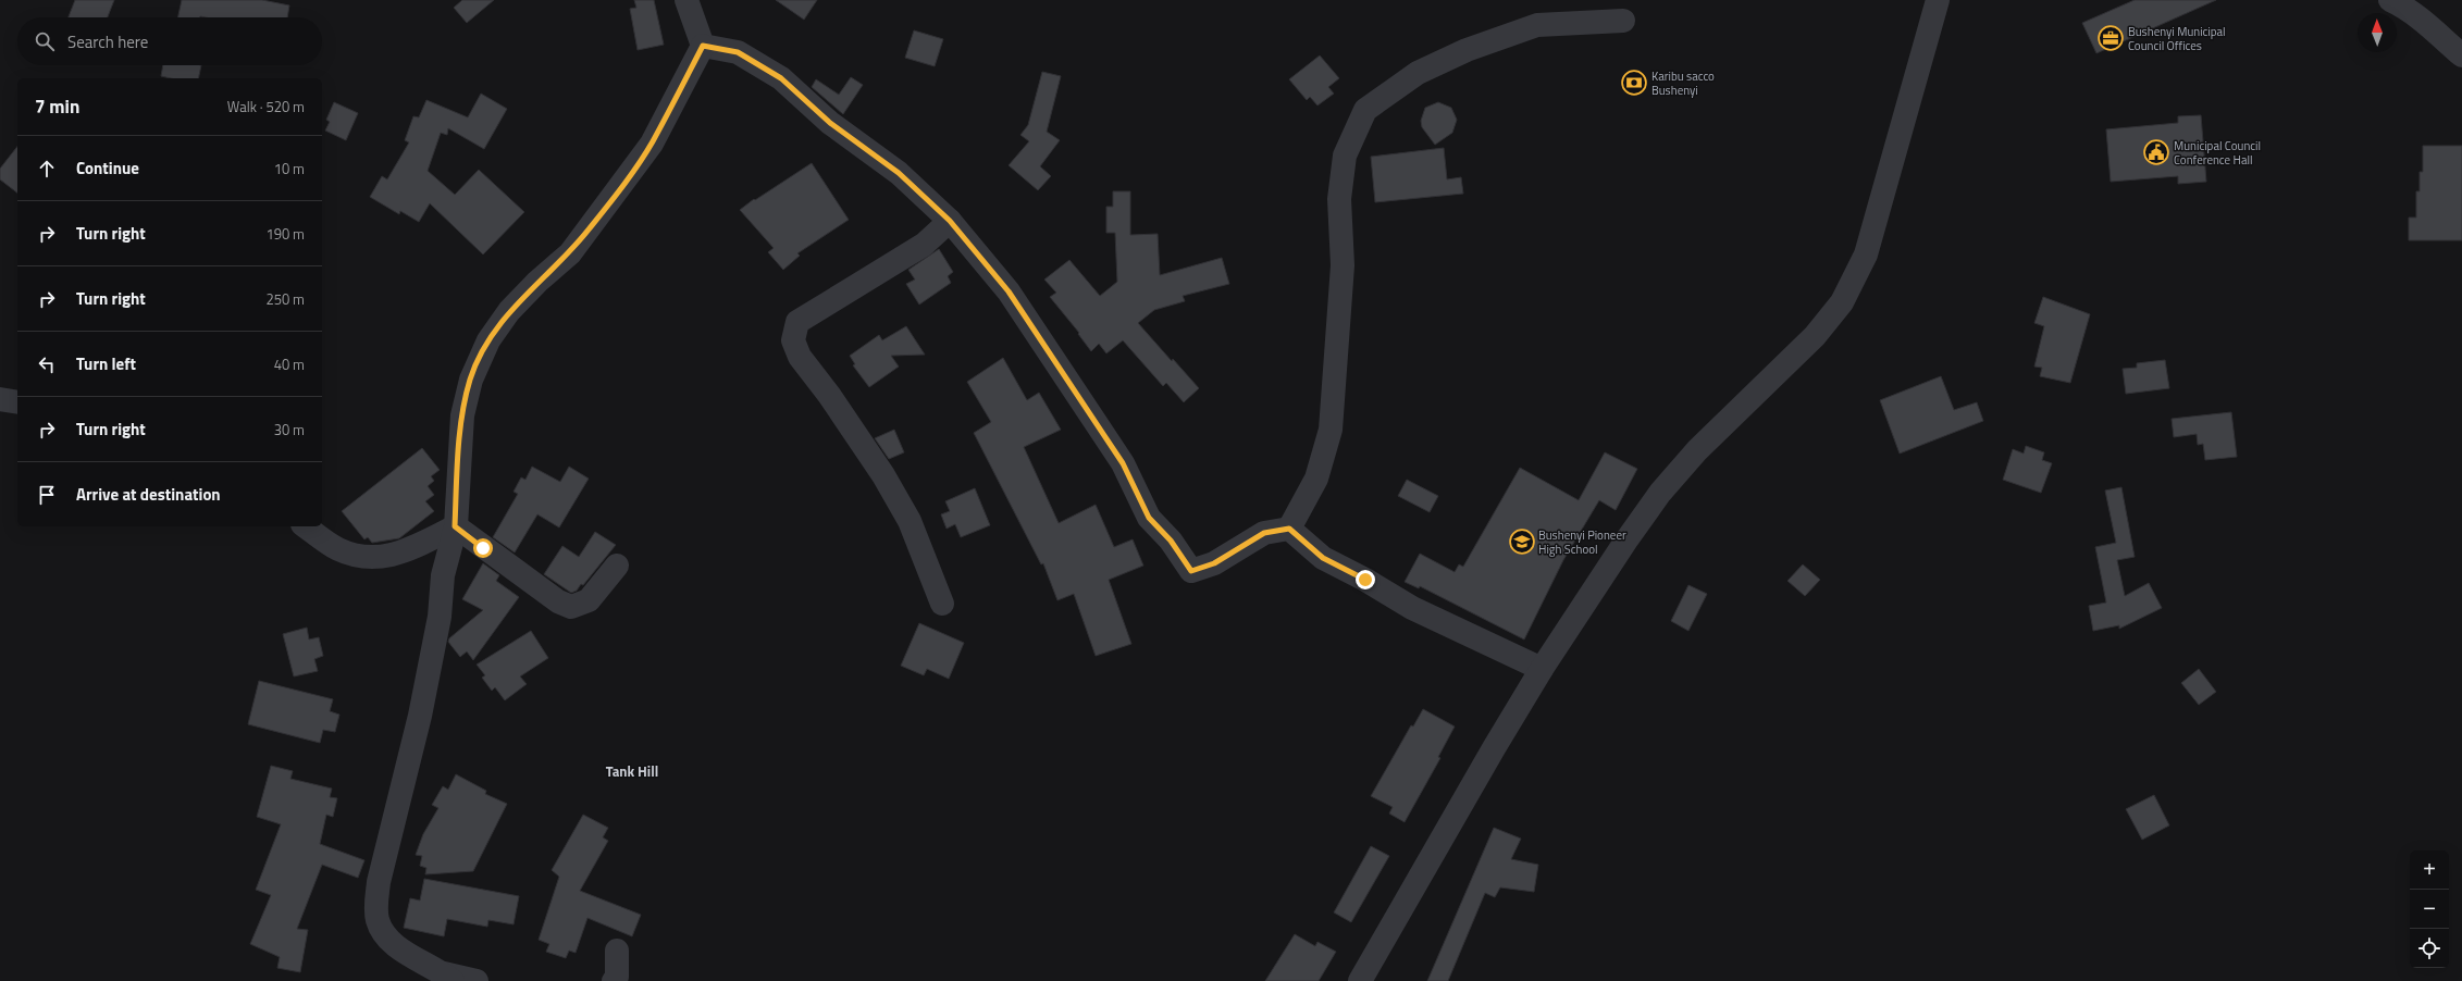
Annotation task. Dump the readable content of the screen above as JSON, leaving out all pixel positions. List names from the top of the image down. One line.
{"districts":["Tank Hill"],"places":{"office":["Bushenyi Municipal Council Offices"],"bank":["Karibu sacco Bushenyi"],"public building":["Municipal Council Conference Hall"],"school or university":["Bushenyi Pioneer High School"]},"north":"top","page":{"search":"Search here","heading":["7 min","Walk · 520 m"],"list":[["Continue","10 m"],["Turn right","190 m"],["Turn right","250 m"],["Turn left","40 m"],["Turn right","30 m"],"Arrive at destination"],"map_buttons":["+","−"]}}
